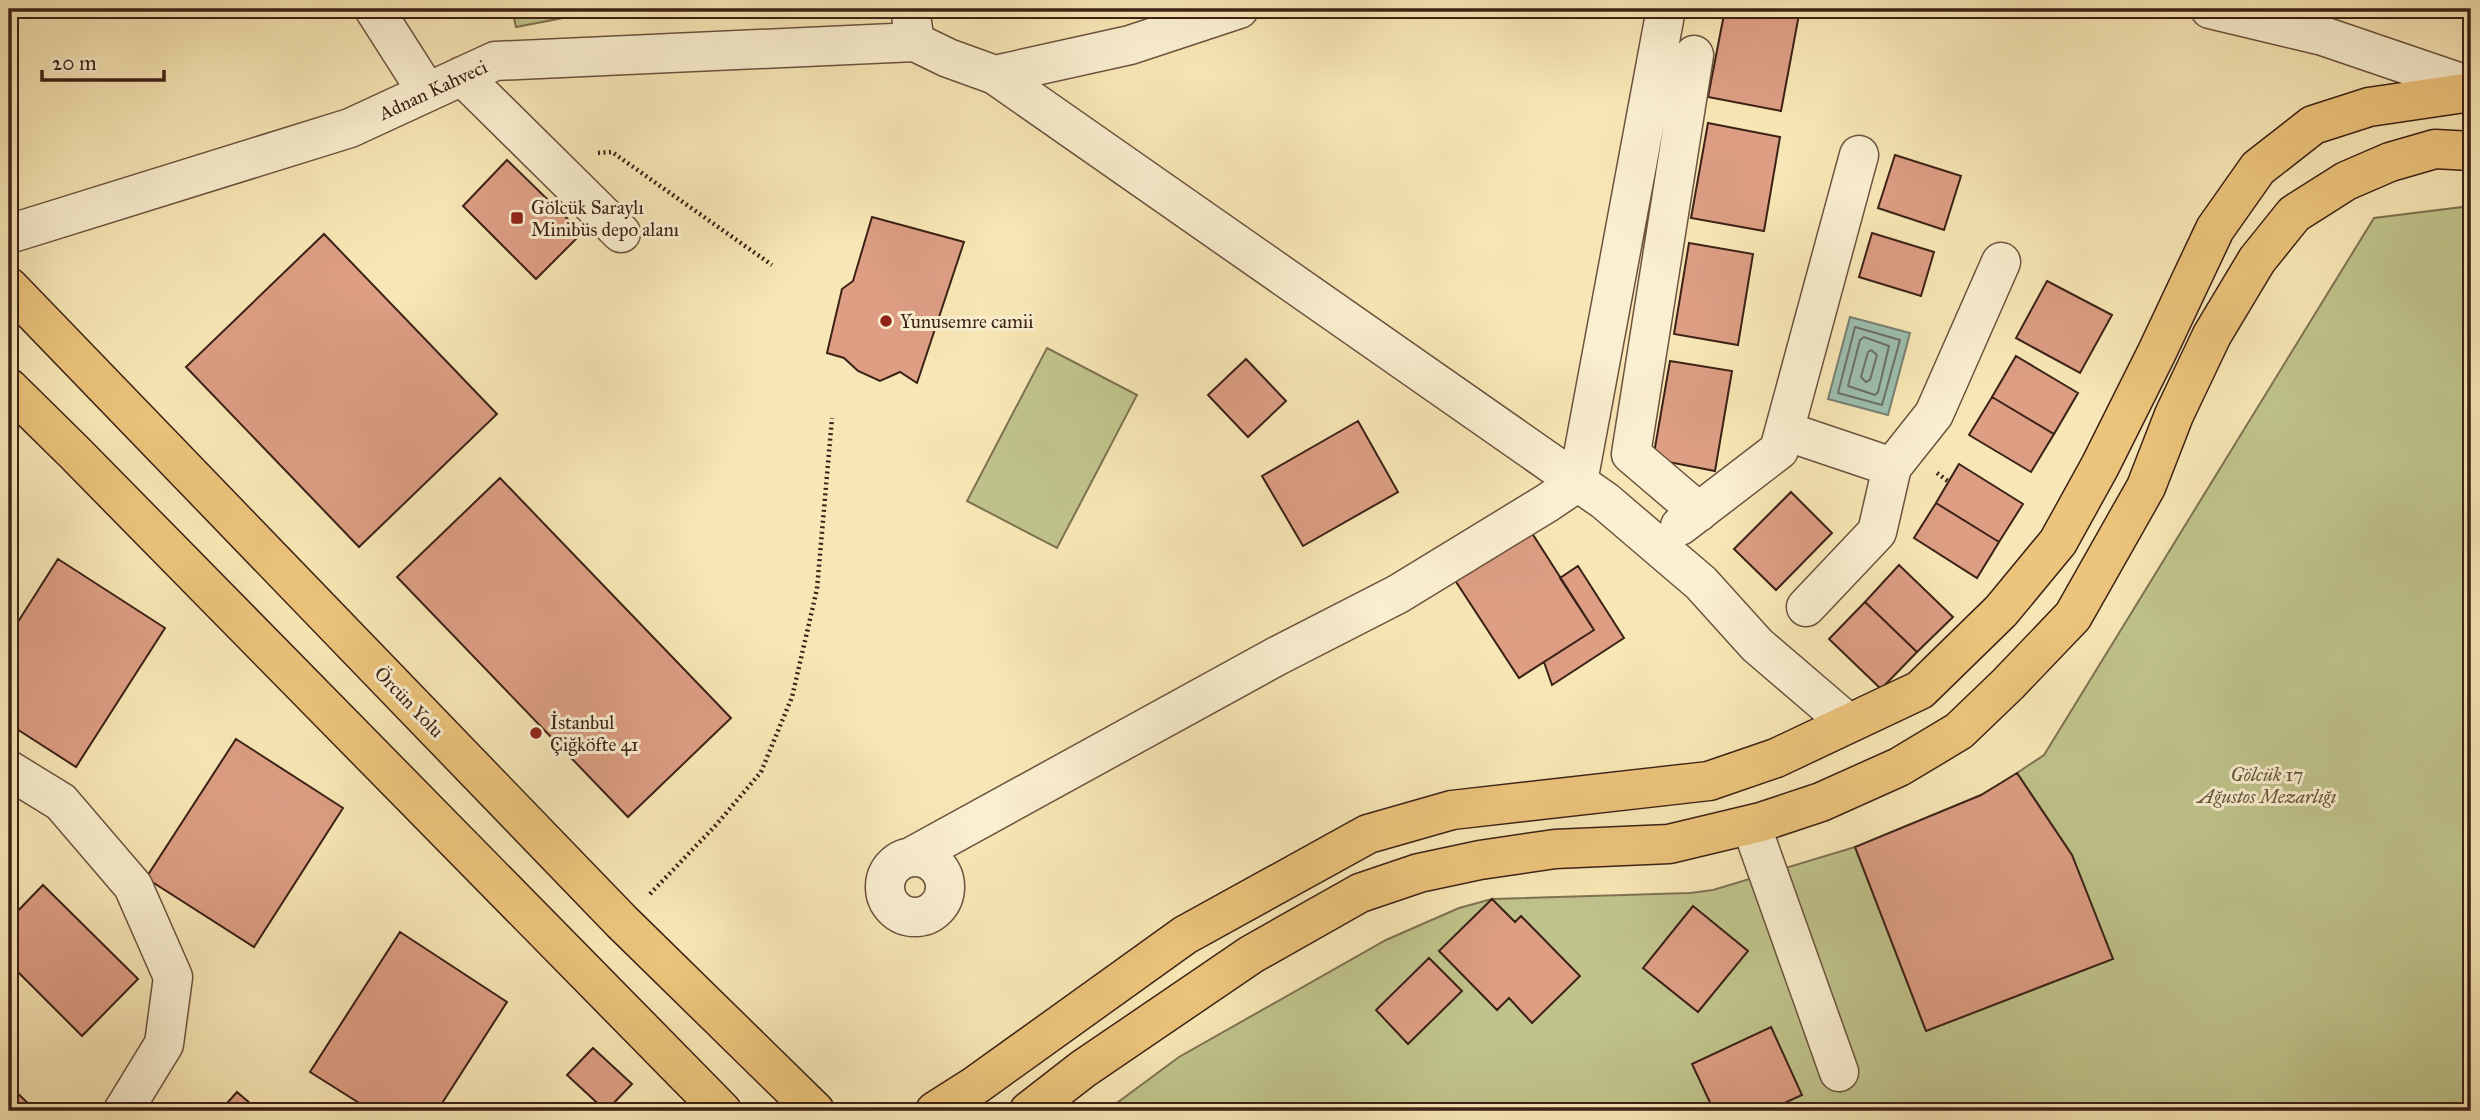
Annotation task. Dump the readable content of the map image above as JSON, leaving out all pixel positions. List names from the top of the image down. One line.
{"streets":{"main road":["Örcün Yolu"],"street":["Adnan Kahveci"]},"parks":["Gölcük 17 Ağustos Mezarlığı"],"places":{"transit":["Gölcük Saraylı Minibüs depo alanı"],"other":["Yunusemre camii","İstanbul Çiğköfte 41"]},"scale_bar":"20 m"}
